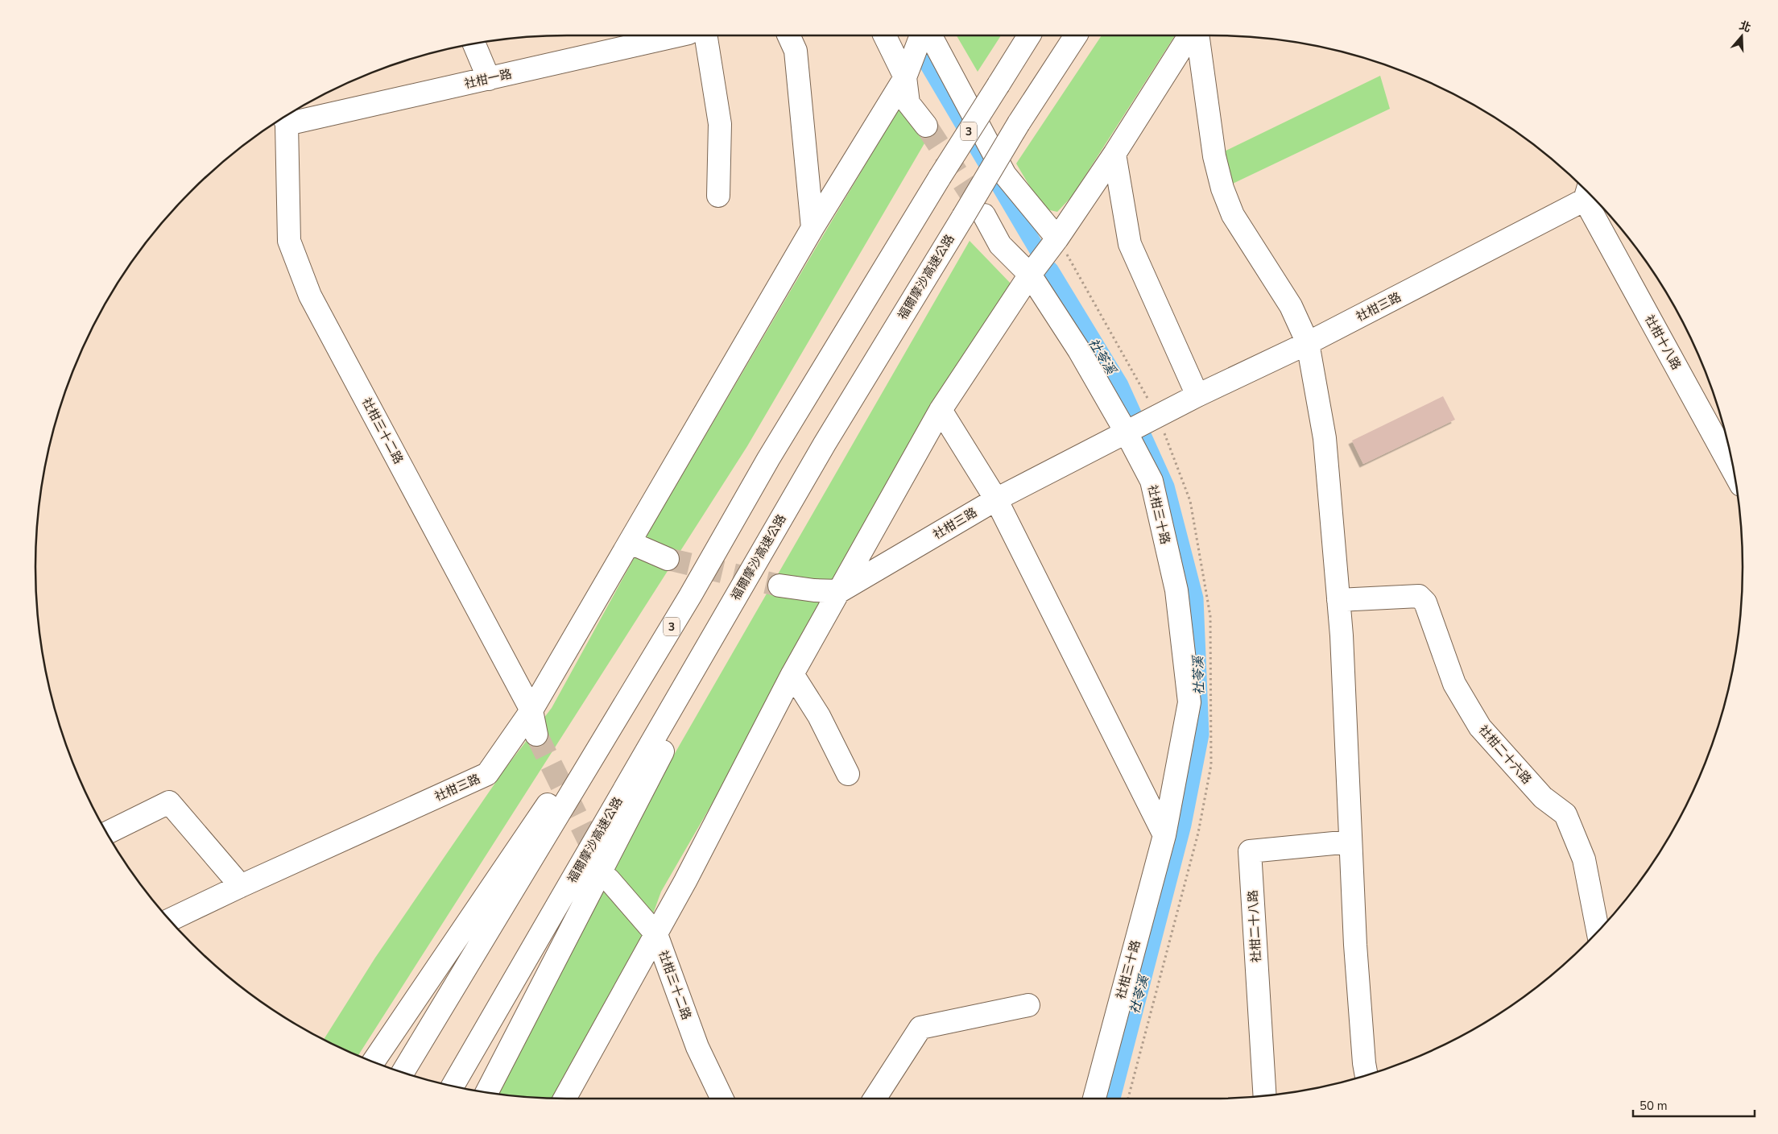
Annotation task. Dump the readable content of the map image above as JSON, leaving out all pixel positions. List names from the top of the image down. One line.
{"streets":{"main road":["社柑一路","3","福爾摩沙高速公路","社柑三路","社柑十八路","社柑三十二路","社柑三十路","社柑二十六路","社柑二十八路"]},"crossings":[["社柑一路","社柑三十二路"],["社柑三路","社柑十八路"],["社柑三路","社柑三十二路"],["社柑三路","社柑三十路"]],"water":["社苓溪"],"scale_bar":"50 m","north":"top"}
